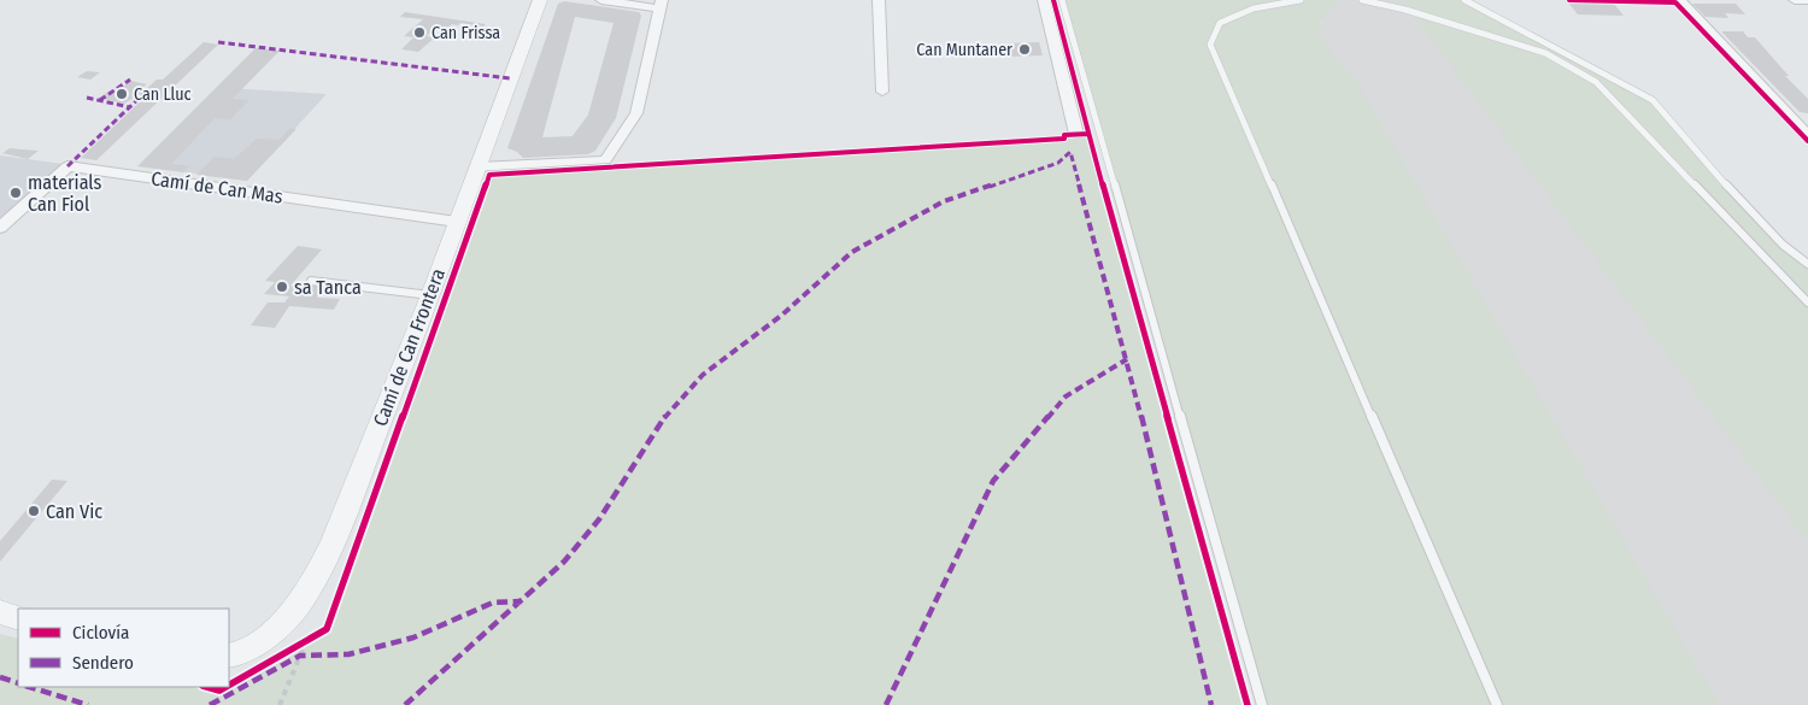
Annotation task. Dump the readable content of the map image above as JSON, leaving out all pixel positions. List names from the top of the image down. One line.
{"streets":{"street":["Camí de Can Mas","Camí de Can Frontera"]},"crossings":[["Camí de Can Mas","Camí de Can Frontera"]],"places":["Can Frissa","Can Muntaner","Can Lluc","materials Can Fiol","sa Tanca","Can Vic"],"legend":["Ciclovía","Sendero"]}
